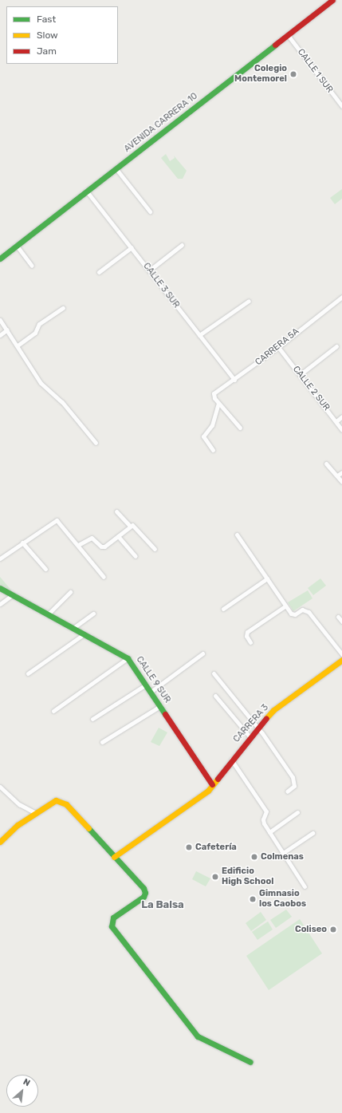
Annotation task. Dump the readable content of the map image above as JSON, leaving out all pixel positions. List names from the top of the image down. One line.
{"streets":{"street":["CALLE 1 SUR","AVENIDA CARRERA 10","CALLE 3 SUR","CARRERA 5A","CALLE 2 SUR","CALLE 9 SUR","CARRERA 3"]},"crossings":[["CALLE 1 SUR","AVENIDA CARRERA 10"],["AVENIDA CARRERA 10","CALLE 3 SUR"],["CALLE 3 SUR","CARRERA 5A"],["CARRERA 5A","CALLE 2 SUR"],["CALLE 9 SUR","CARRERA 3"]],"districts":["La Balsa"],"places":["Colegio Montemorel","Cafetería","Colmenas","Edificio High School","Gimnasio los Caobos","Coliseo"],"legend":["Fast","Slow","Jam"],"north":"top right"}
